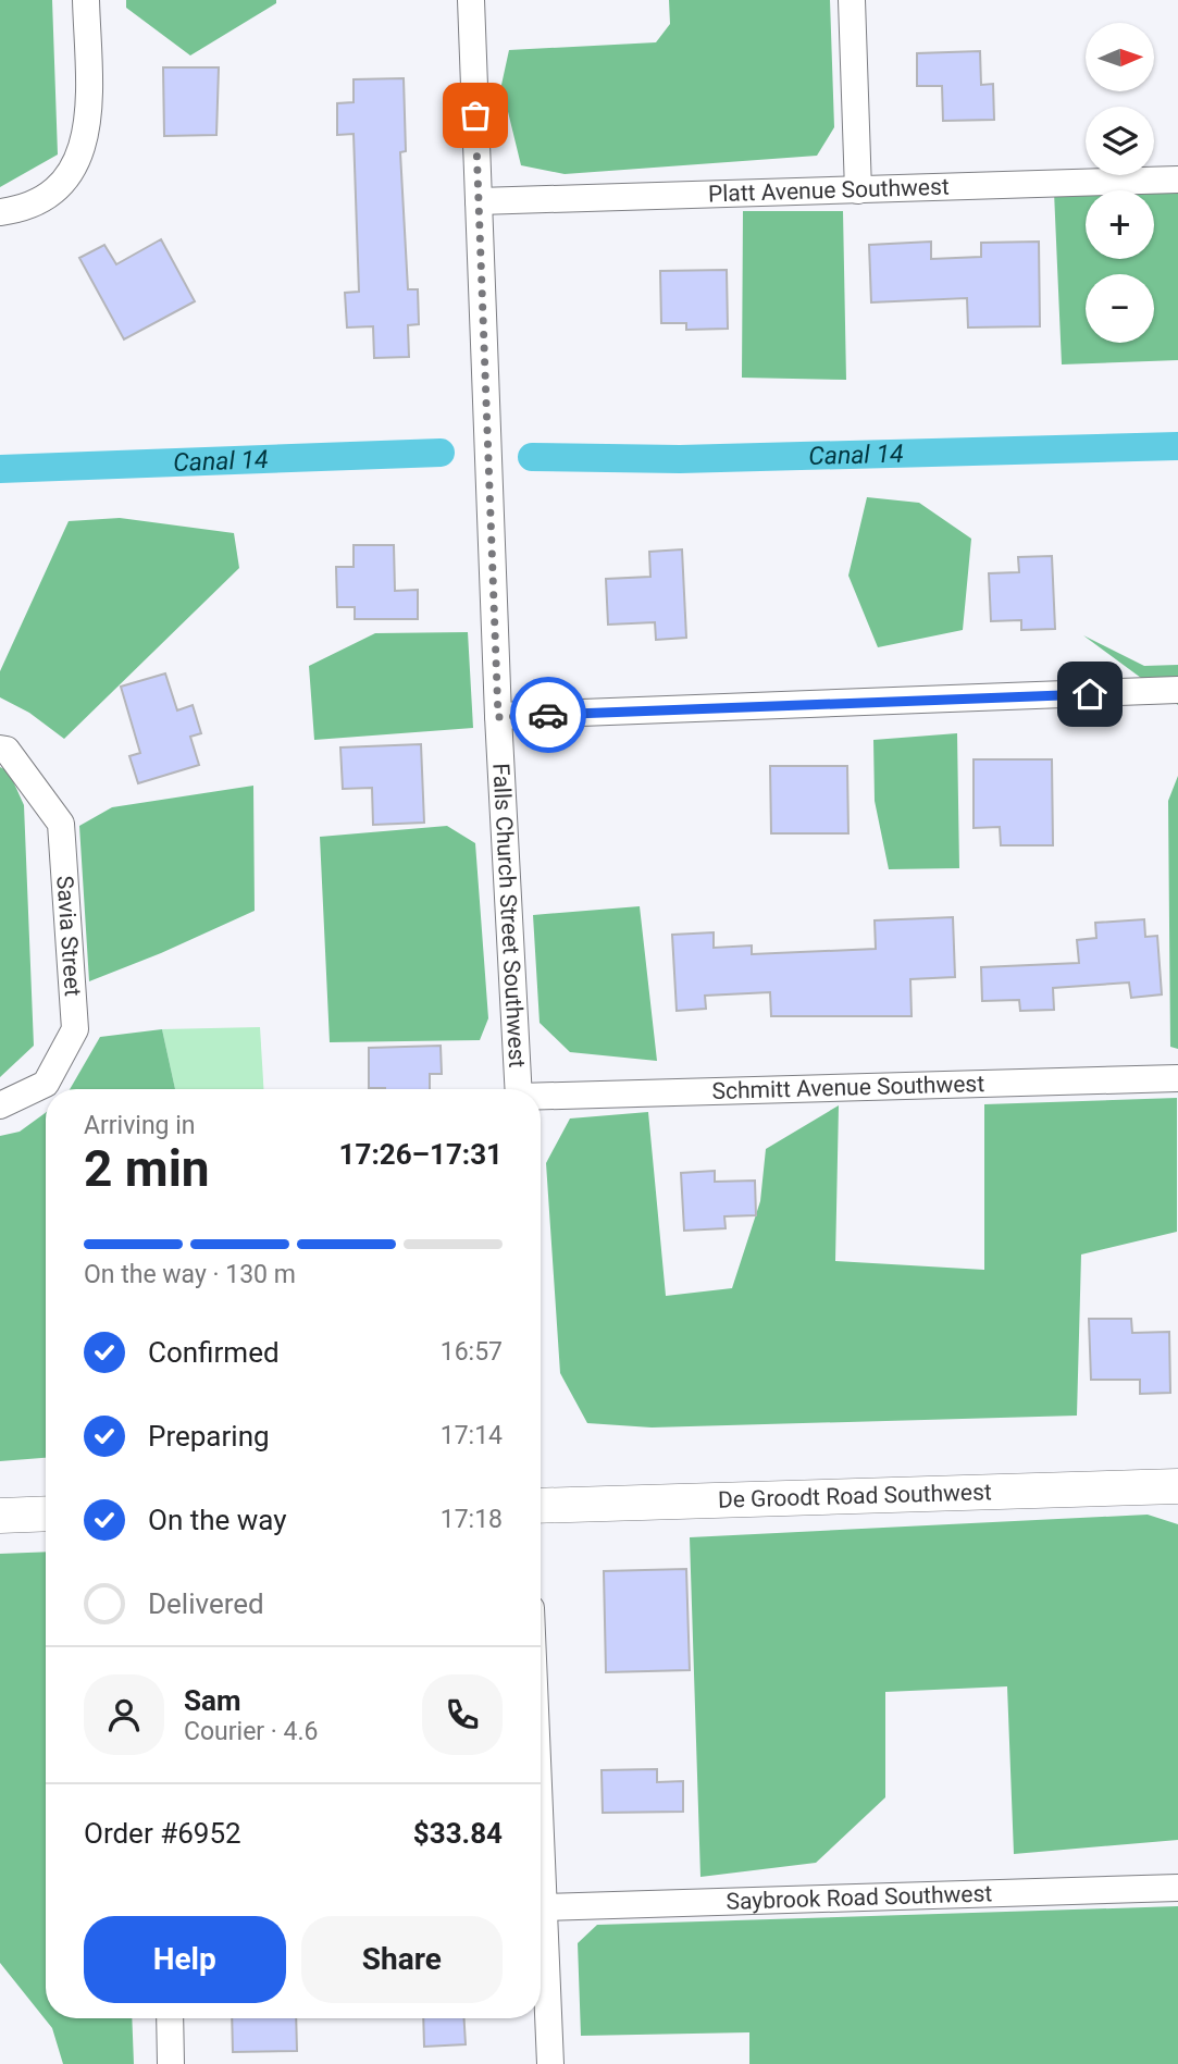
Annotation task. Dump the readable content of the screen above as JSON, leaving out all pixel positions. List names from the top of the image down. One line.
{"streets":{"street":["Platt Avenue Southwest","Falls Church Street Southwest","Savia Street","Schmitt Avenue Southwest","De Groodt Road Southwest","Saybrook Road Southwest"]},"crossings":[["Platt Avenue Southwest","Falls Church Street Southwest"]],"water":["Canal 14"],"north":"right","page":{"map_buttons":["+","−"],"heading":["2 min","Arriving in","17:26–17:31"],"panel":["Sam","Courier · 4.6","Order #6952","$33.84"],"bar":"On the way · 130 m","list":[["Confirmed","16:57"],["Preparing","17:14"],["On the way","17:18"],"Delivered"],"buttons":["Help","Share"]}}
